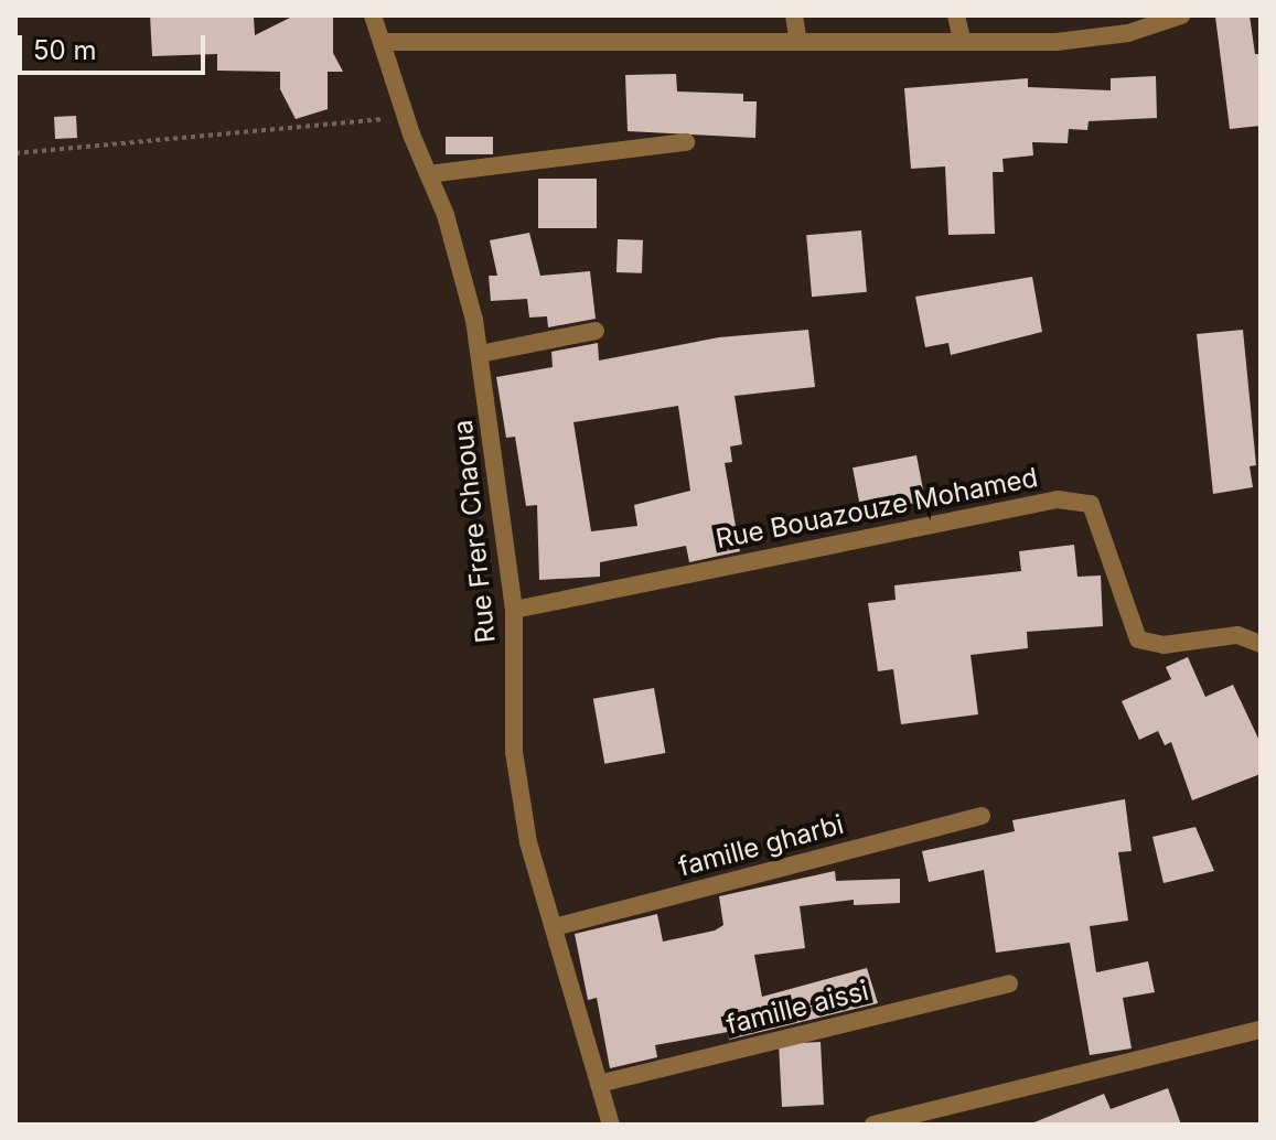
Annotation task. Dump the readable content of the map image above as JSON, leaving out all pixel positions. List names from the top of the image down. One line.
{"streets":{"street":["Rue Bouazouze Mohamed","Rue Frere Chaoua","famille gharbi","famille aissi"]},"crossings":[["Rue Bouazouze Mohamed","Rue Frere Chaoua"],["Rue Frere Chaoua","famille gharbi"],["Rue Frere Chaoua","famille aissi"]],"scale_bar":"50 m"}
